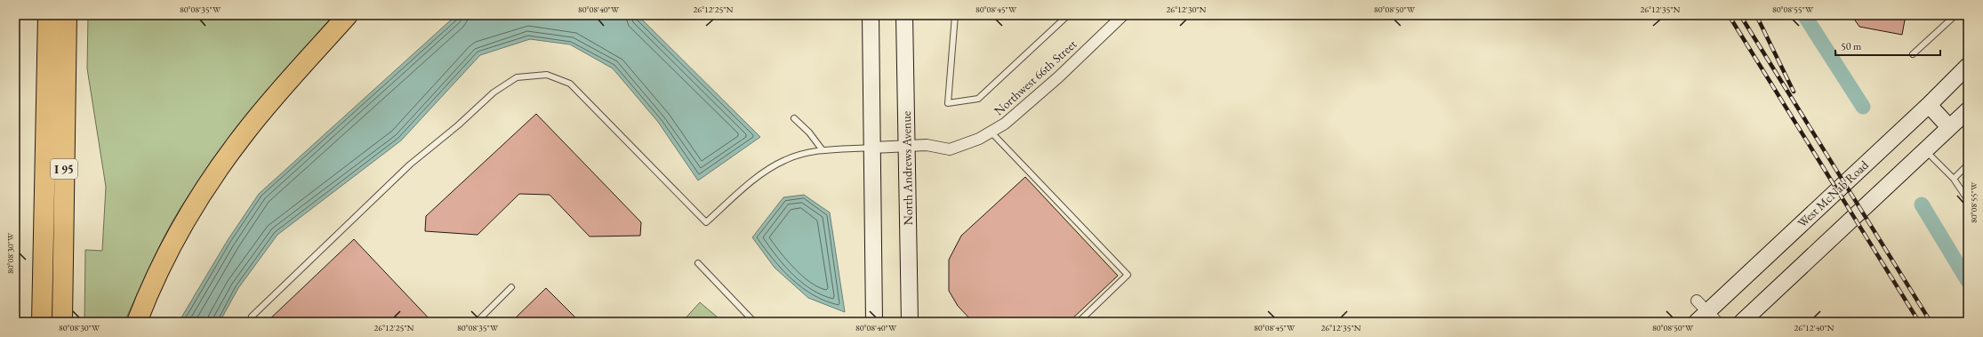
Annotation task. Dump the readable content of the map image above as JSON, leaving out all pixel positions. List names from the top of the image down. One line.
{"streets":{"highway":["I 95"],"main road":["North Andrews Avenue","West McNab Road"],"street":["Northwest 66th Street"]},"crossings":[["Northwest 66th Street","North Andrews Avenue"]],"scale_bar":"50 m","coordinates":["80°08'35\"W","80°08'40\"W","26°12'25\"N","80°08'45\"W","26°12'30\"N","80°08'50\"W","26°12'35\"N","80°08'55\"W","80°08'30\"W","26°12'40\"N"]}
